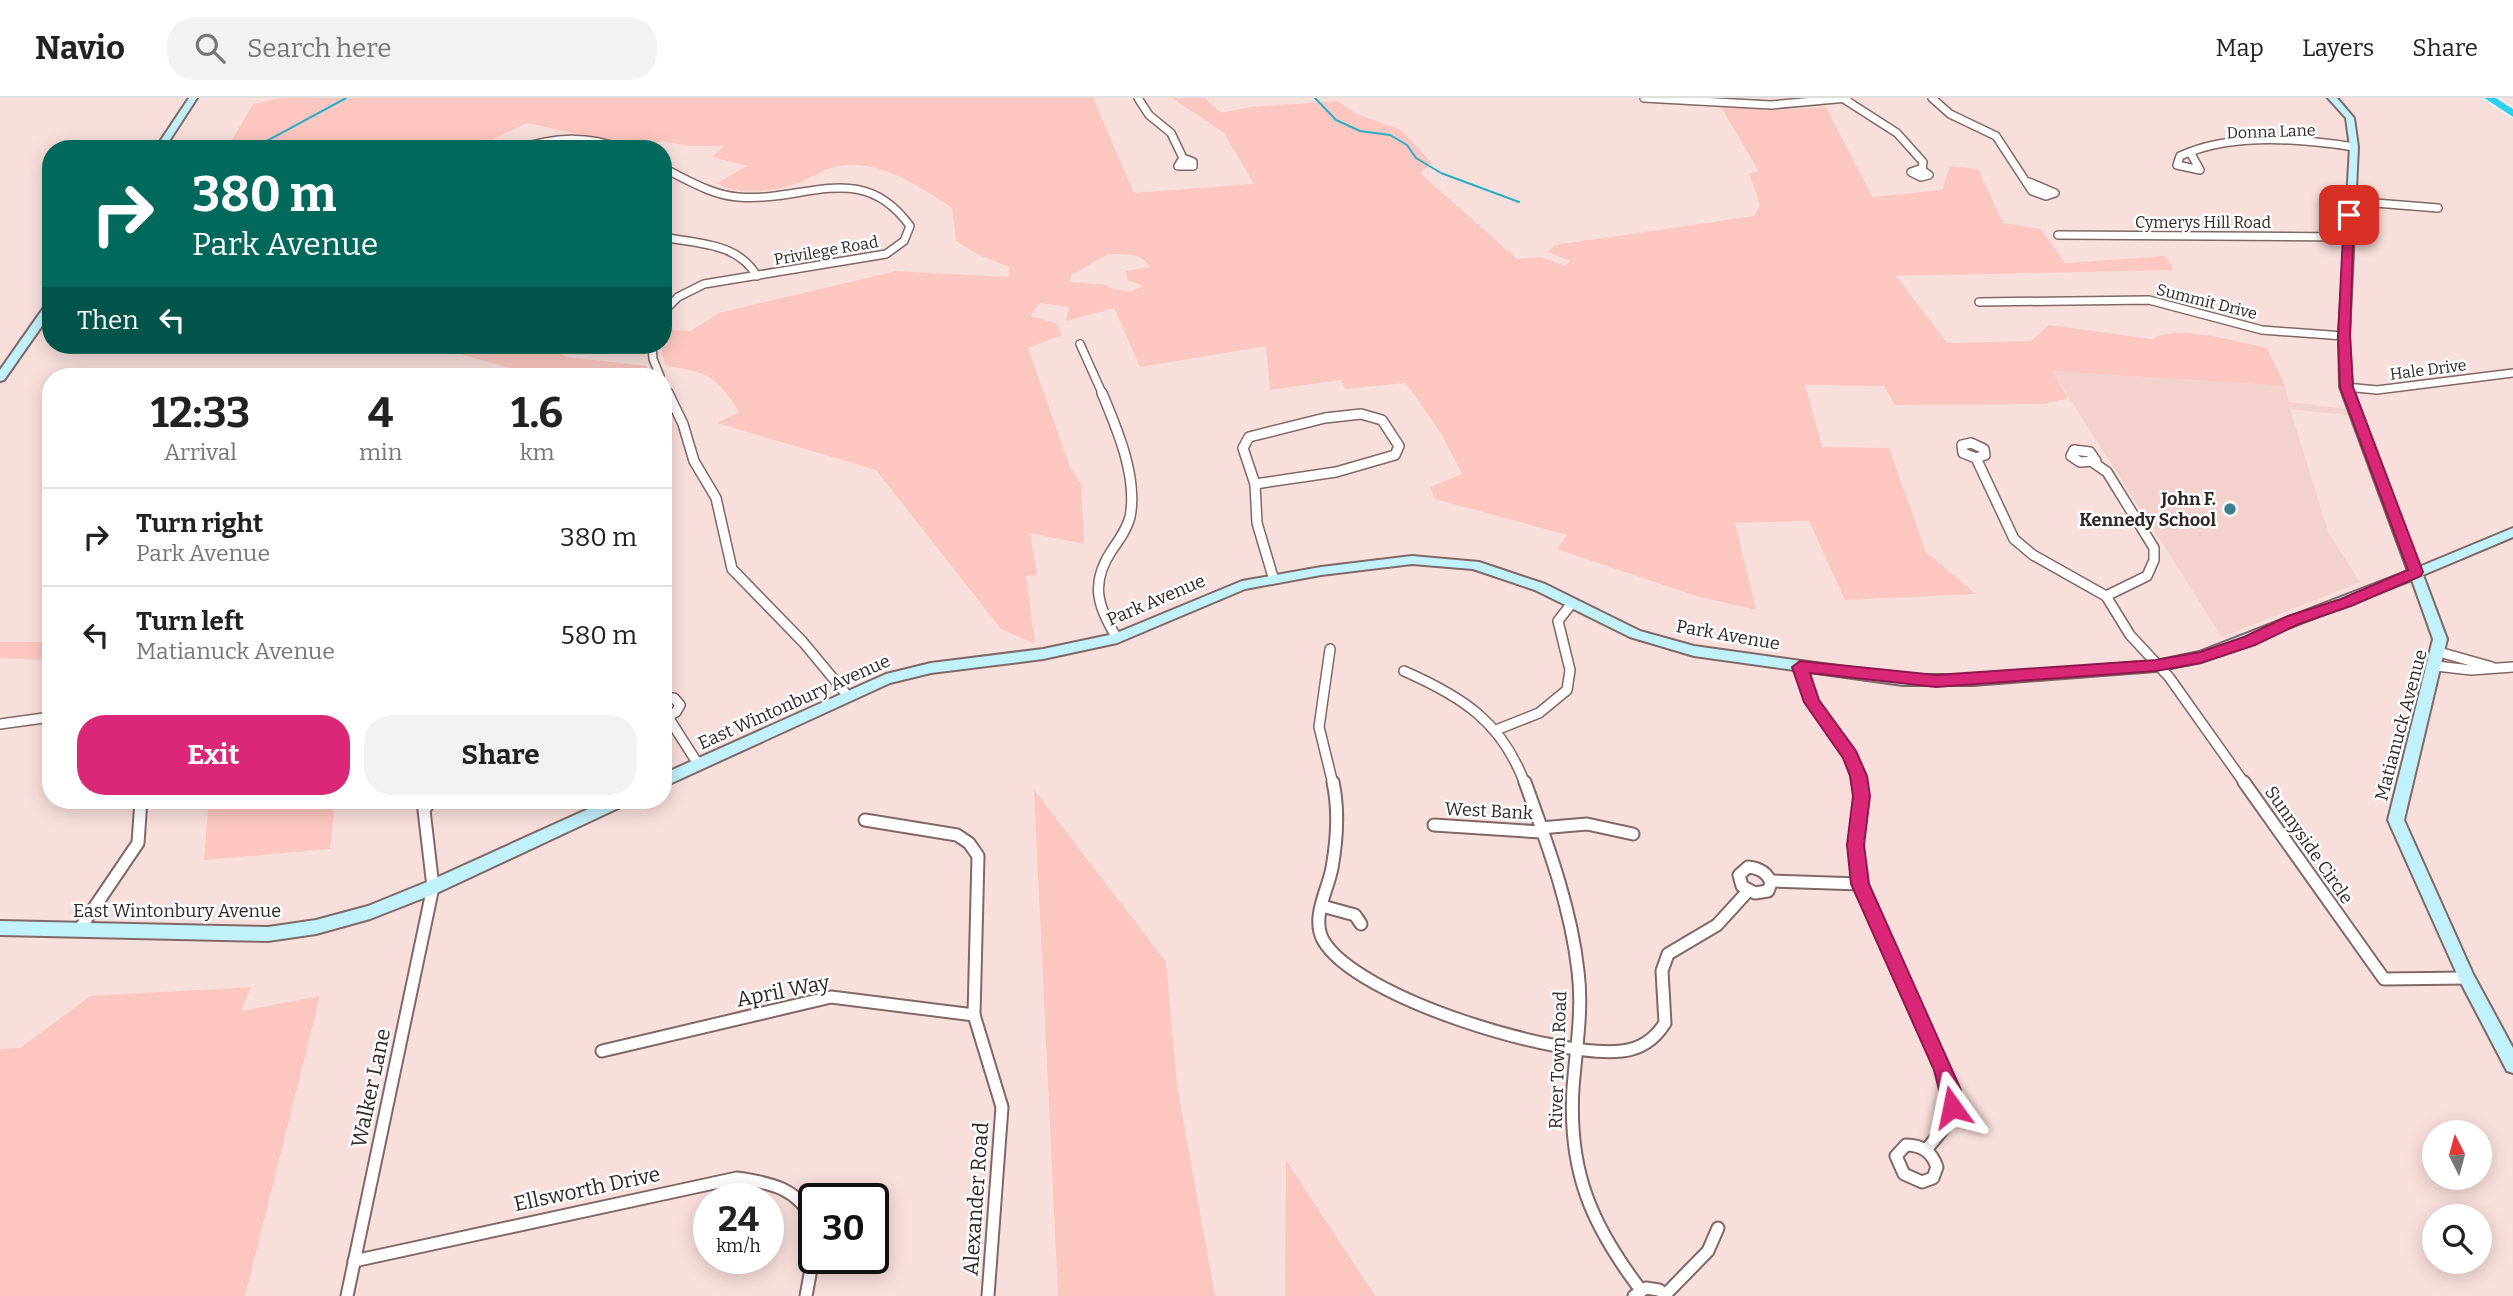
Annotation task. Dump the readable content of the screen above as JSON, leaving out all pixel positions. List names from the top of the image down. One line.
{"streets":{"main road":["Park Avenue","East Wintonbury Avenue","Matianuck Avenue"],"street":["Donna Lane","Cymerys Hill Road","Privilege Road","Summit Drive","Hale Drive","West Bank","Sunnyside Circle","April Way","River Town Road","Walker Lane","Ellsworth Drive","Alexander Road"]},"crossings":[["Donna Lane","Matianuck Avenue"],["Cymerys Hill Road","Matianuck Avenue"],["Summit Drive","Matianuck Avenue"],["Hale Drive","Matianuck Avenue"],["Park Avenue","East Wintonbury Avenue"],["Park Avenue","Matianuck Avenue"],["Park Avenue","Sunnyside Circle"],["East Wintonbury Avenue","Walker Lane"],["Matianuck Avenue","Sunnyside Circle"],["West Bank","River Town Road"],["April Way","Alexander Road"],["Walker Lane","Ellsworth Drive"]],"places":["John F. Kennedy School"],"north":"top","page":{"header":"Navio","search":"Search here","nav":["Map","Layers","Share"],"turn":["380 m","Park Avenue"],"then":"Then","eta":["12:33","Arrival","4","min","1.6","km"],"list":[{"name":"Turn right","note":"Park Avenue","value":"380 m"},{"name":"Turn left","note":"Matianuck Avenue","value":"580 m"}],"buttons":["Exit","Share"],"speed":"24 km/h","limit":"30"}}
